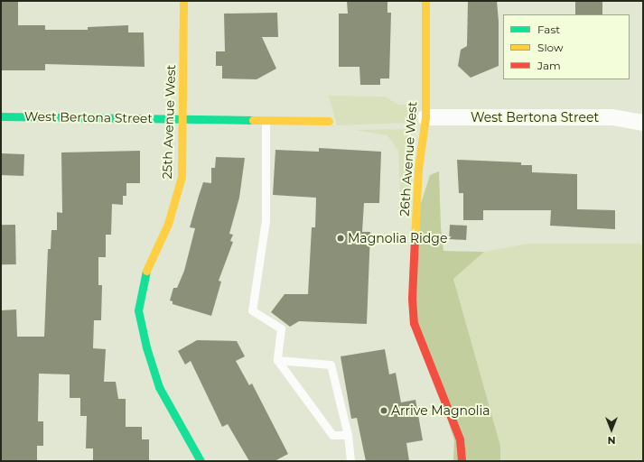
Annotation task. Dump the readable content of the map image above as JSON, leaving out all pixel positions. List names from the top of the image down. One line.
{"streets":{"street":["West Bertona Street","25th Avenue West","26th Avenue West"]},"crossings":[["West Bertona Street","25th Avenue West"],["West Bertona Street","26th Avenue West"]],"places":["Magnolia Ridge","Arrive Magnolia"],"legend":["Fast","Slow","Jam"],"north":"bottom"}
